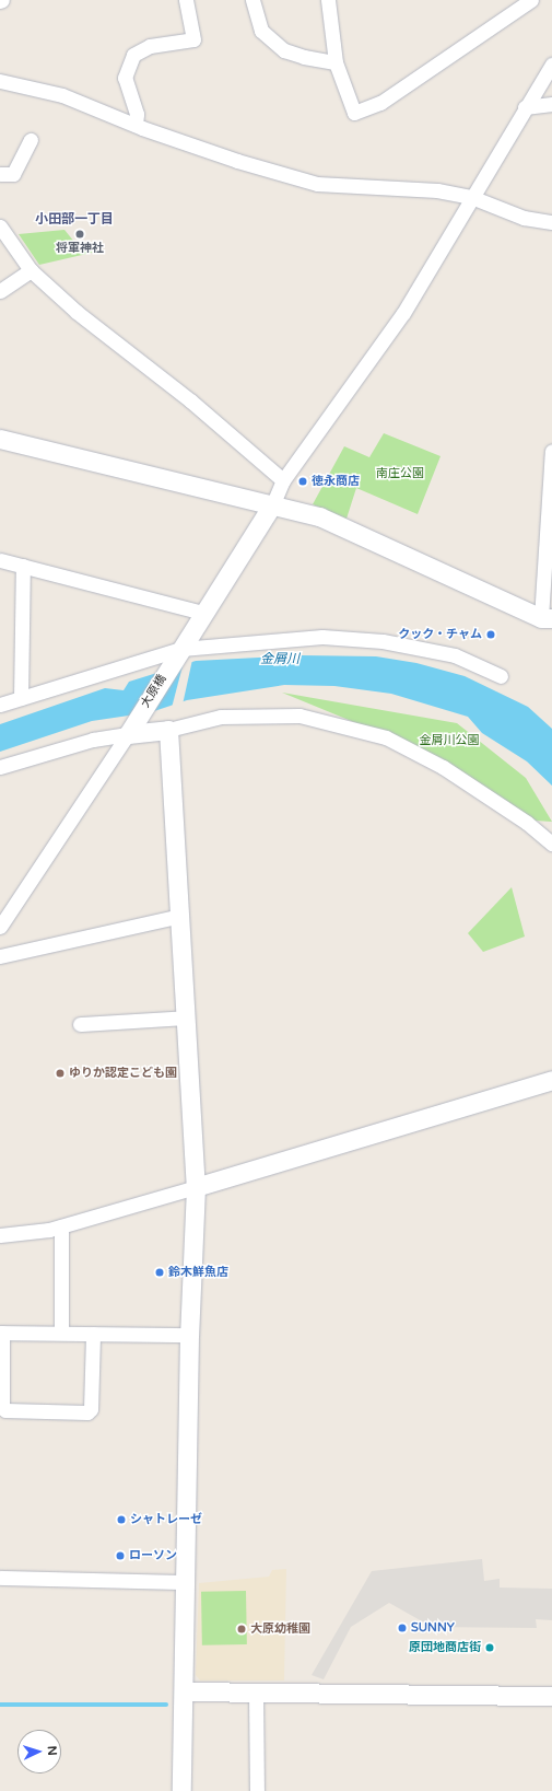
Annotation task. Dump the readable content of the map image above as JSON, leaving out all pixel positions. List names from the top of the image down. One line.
{"streets":{"street":["大原橋"]},"districts":["小田部一丁目"],"water":["金屑川"],"parks":["南庄公園","金屑川公園"],"places":["将軍神社","徳永商店","クック・チャム","ゆりか認定こども園","鈴木鮮魚店","シャトレーゼ","ローソン","SUNNY","大原幼稚園","原団地商店街"],"north":"right"}
